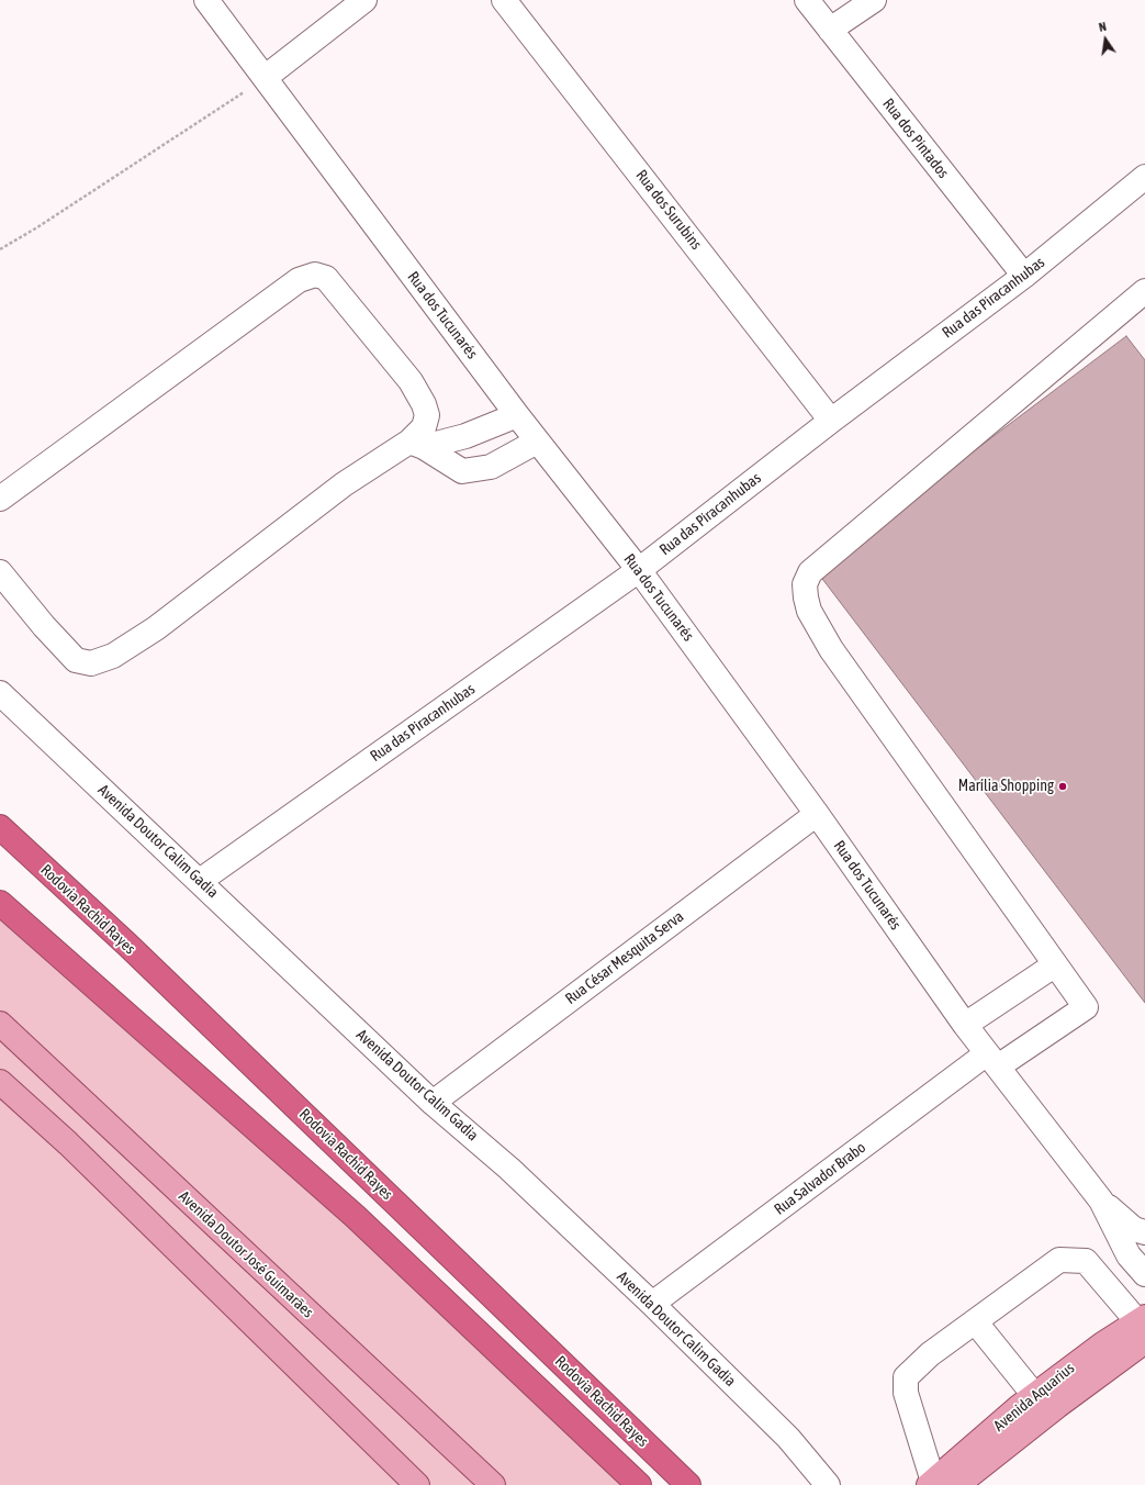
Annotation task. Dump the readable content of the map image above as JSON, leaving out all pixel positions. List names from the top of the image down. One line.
{"streets":{"highway":["Rodovia Rachid Rayes"],"main road":["Avenida Doutor José Guimarães","Avenida Aquarius"],"street":["Rua dos Pintados","Rua dos Surubins","Rua das Piracanhubas","Rua dos Tucunarés","Avenida Doutor Calim Gadia","Rua César Mesquita Serva","Rua Salvador Brabo"]},"crossings":[["Rua dos Pintados","Rua das Piracanhubas"],["Rua dos Surubins","Rua das Piracanhubas"],["Rua das Piracanhubas","Rua dos Tucunarés"],["Rua das Piracanhubas","Avenida Doutor Calim Gadia"],["Rua dos Tucunarés","Rua César Mesquita Serva"],["Rua dos Tucunarés","Rua Salvador Brabo"],["Avenida Doutor Calim Gadia","Rua César Mesquita Serva"],["Avenida Doutor Calim Gadia","Rua Salvador Brabo"]],"places":["Marília Shopping"],"north":"top"}
